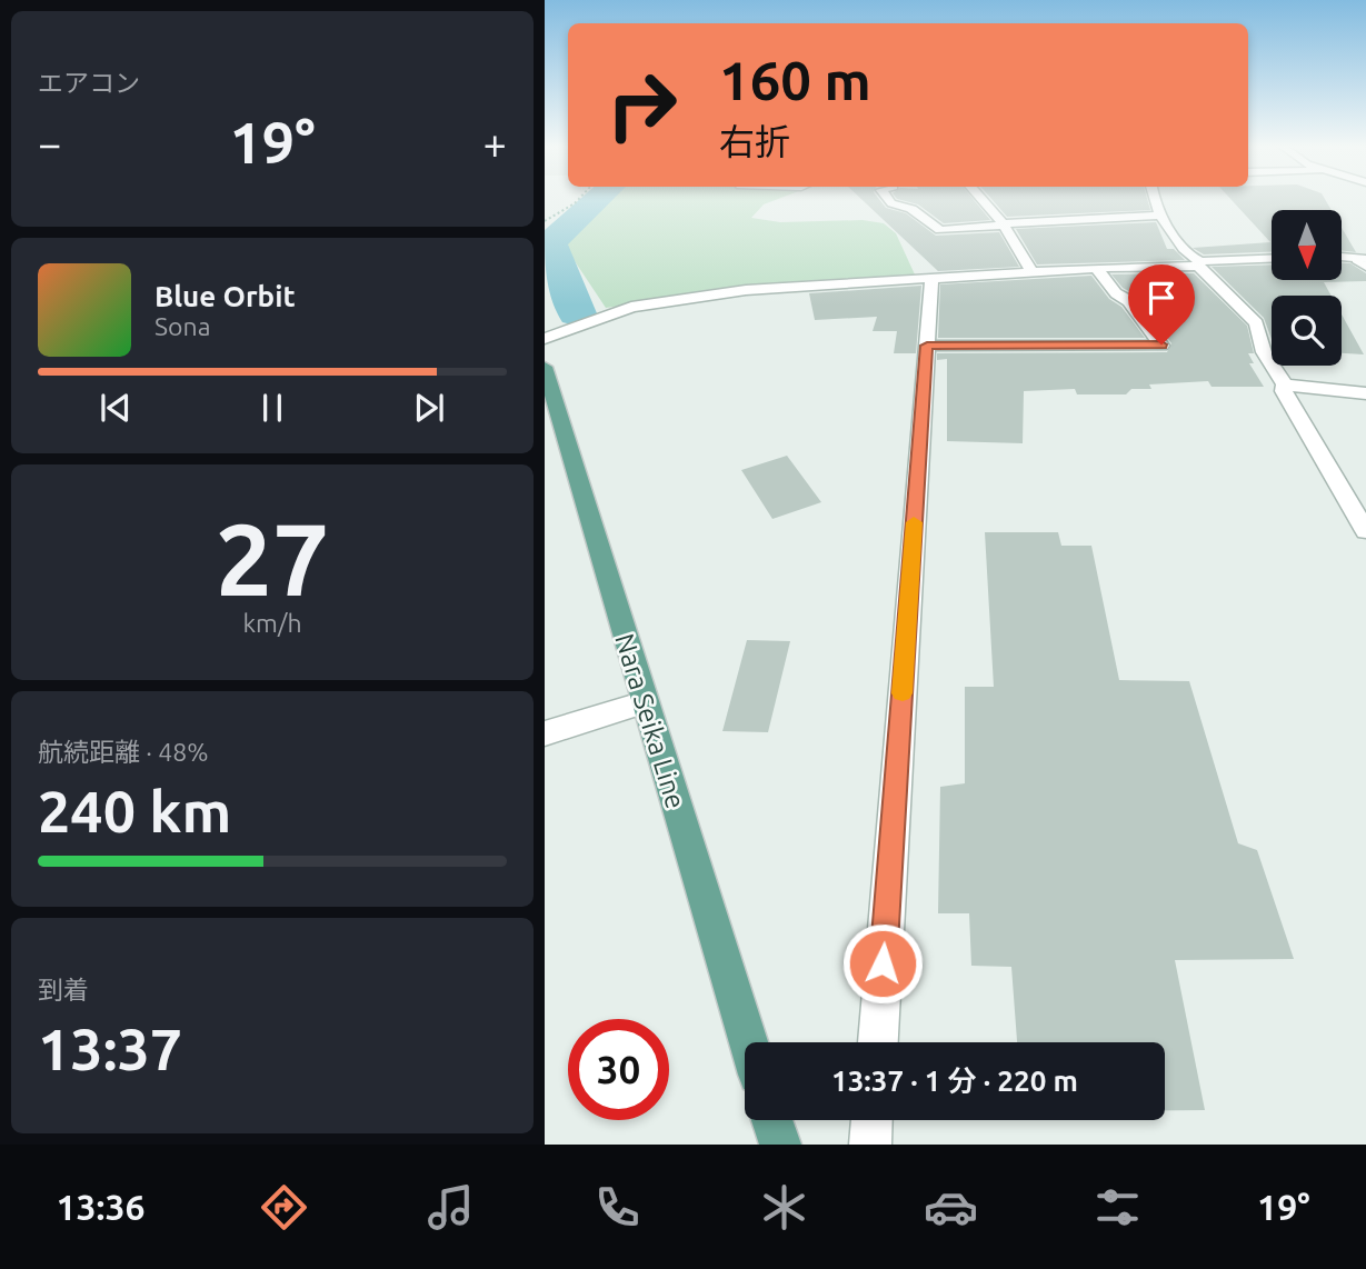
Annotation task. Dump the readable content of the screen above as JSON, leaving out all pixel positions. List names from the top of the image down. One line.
{"streets":{"main road":["Nara Seika Line"]},"north":"bottom","page":{"tile":["エアコン",["27","km/h"],["航続距離 · 48%","240 km"],["到着","13:37"]],"turn":["160 m","右折"],"heat":["−","19°","+"],"song":["Blue Orbit","Sona"],"limit":"30","trip":"13:37 · 1 分 · 220 m","tabs":["13:36","19°"]}}
